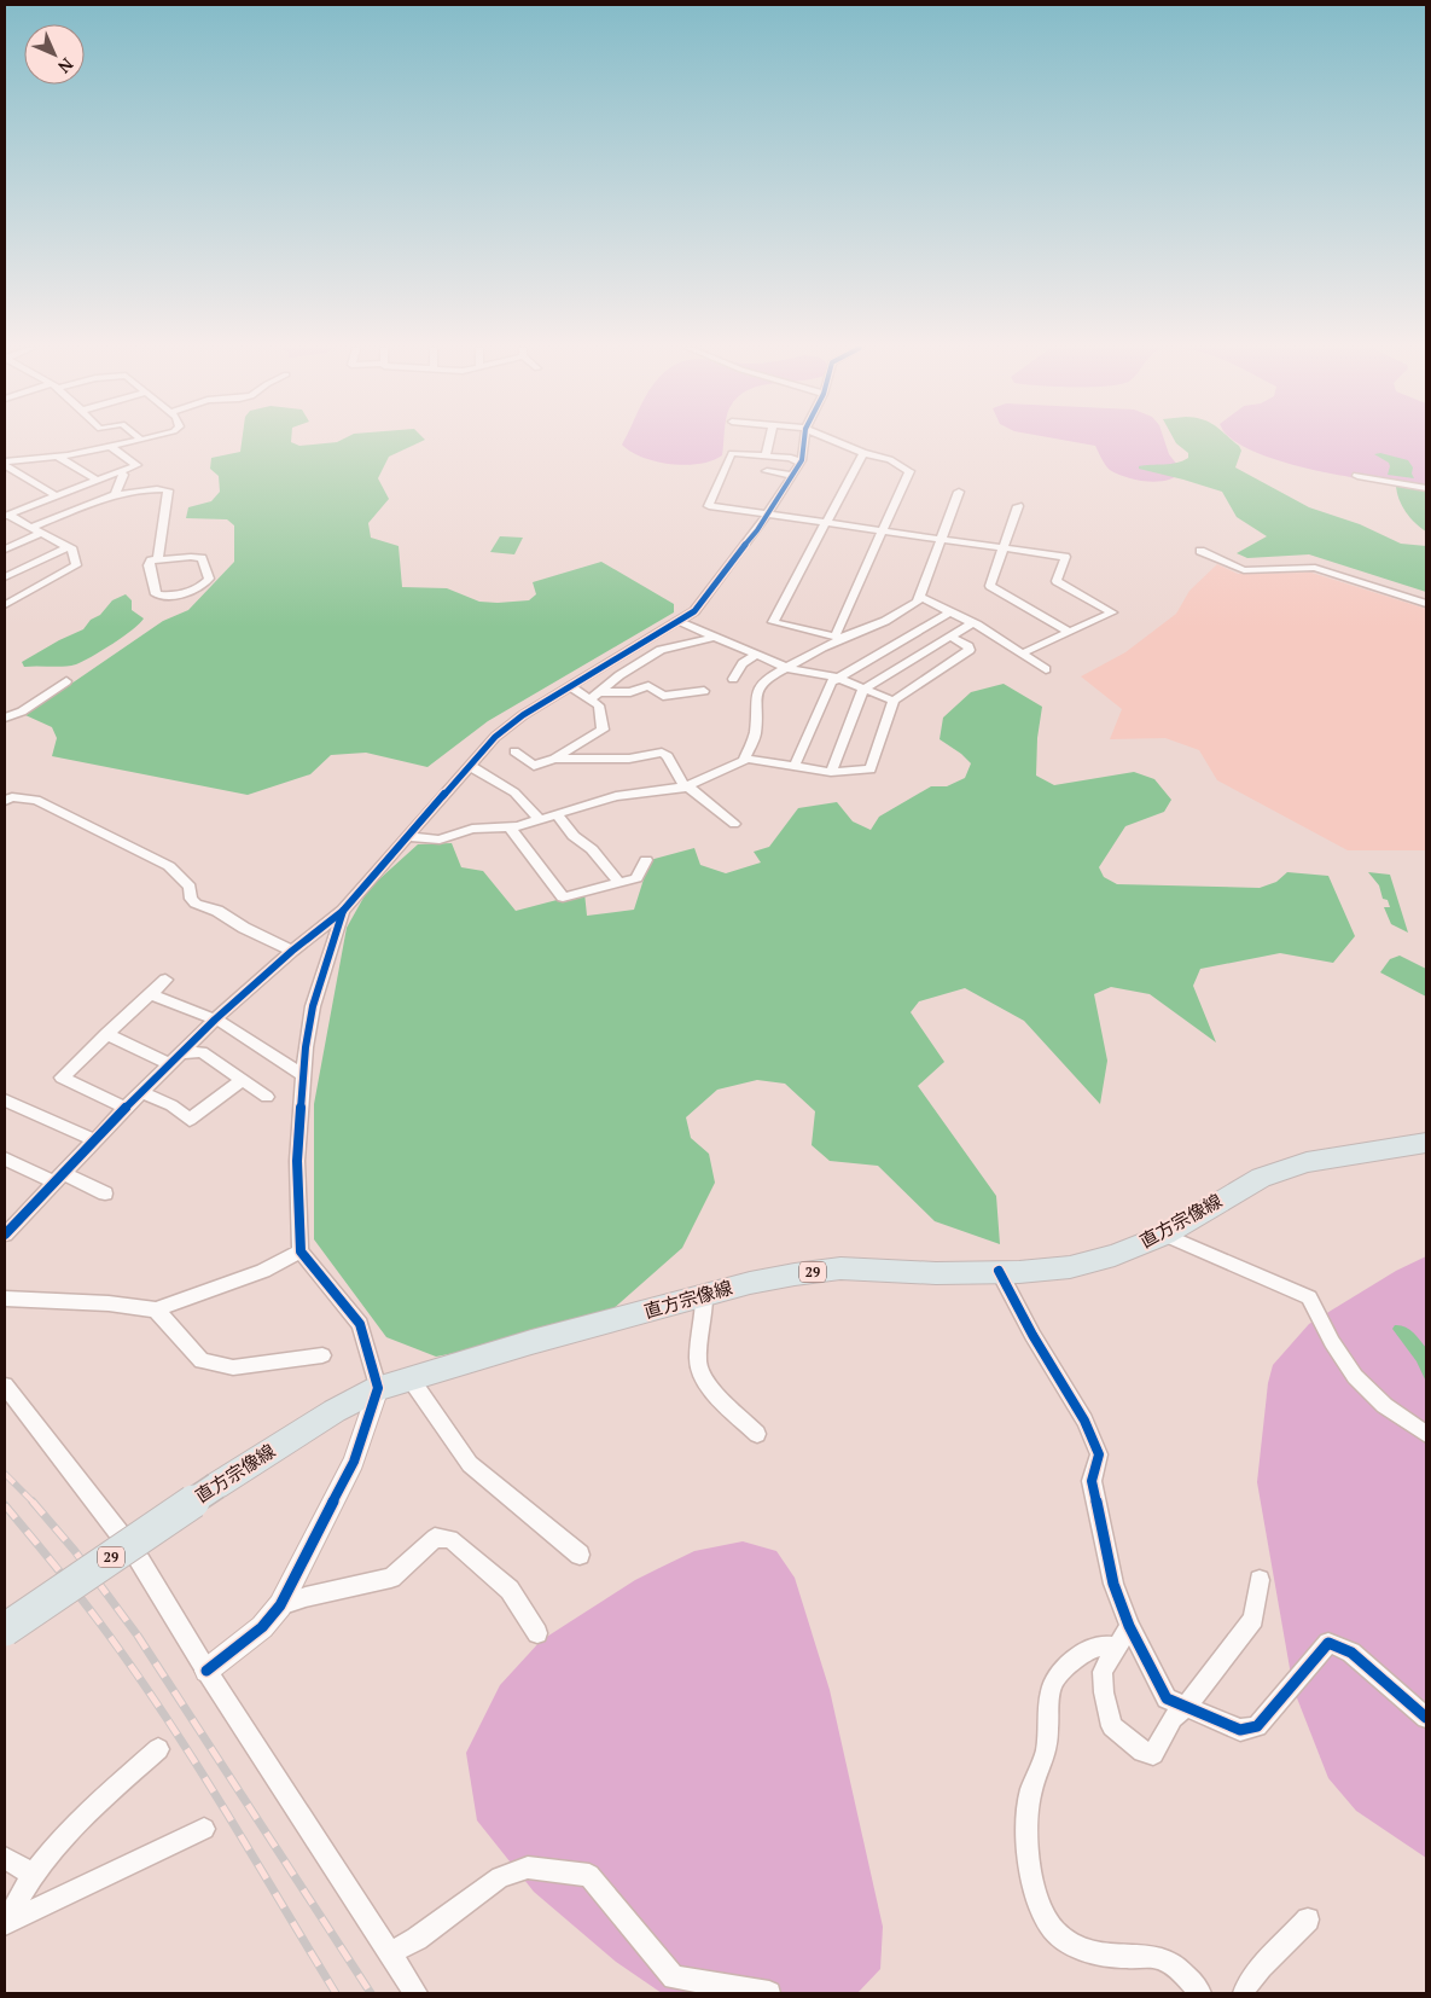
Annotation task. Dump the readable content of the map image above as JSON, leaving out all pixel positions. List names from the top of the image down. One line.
{"streets":{"main road":["直方宗像線","29"]},"north":"bottom right"}
